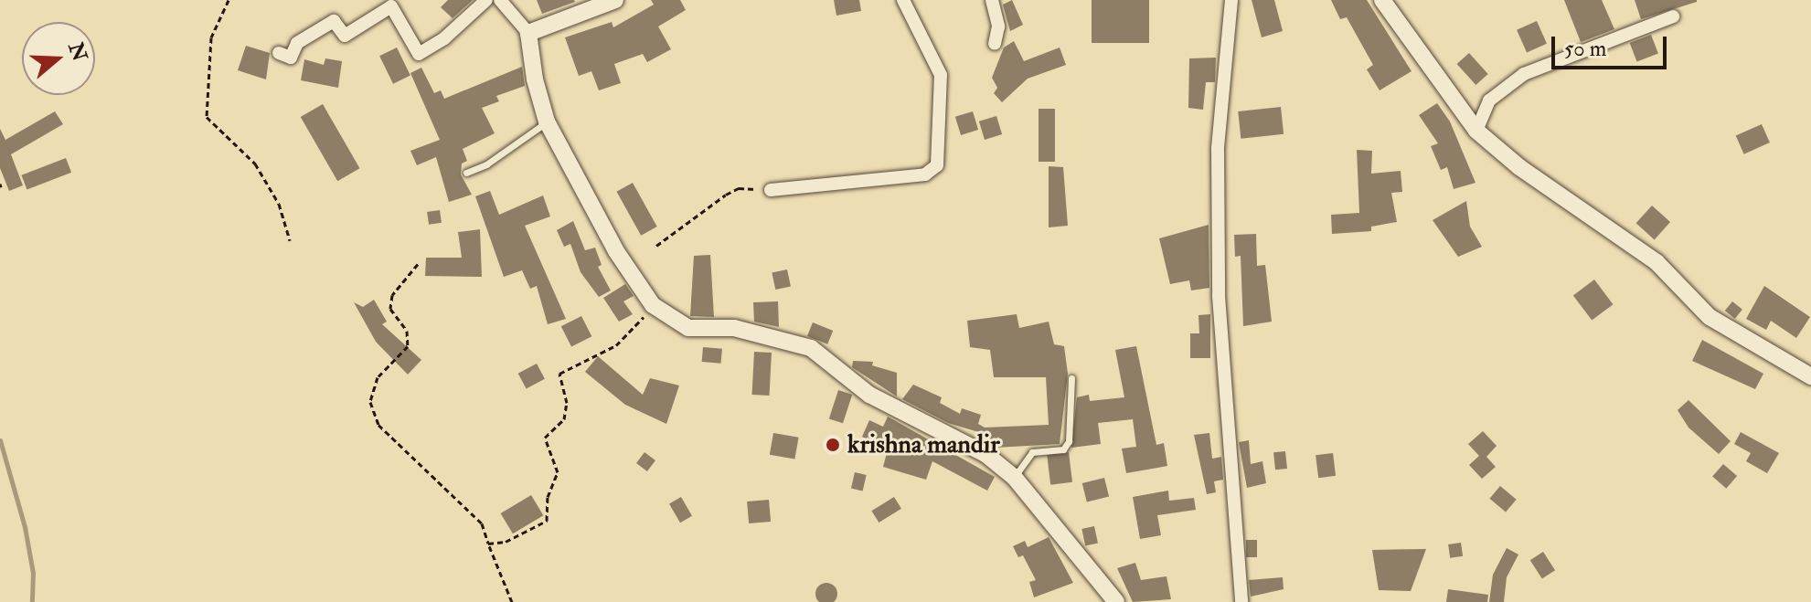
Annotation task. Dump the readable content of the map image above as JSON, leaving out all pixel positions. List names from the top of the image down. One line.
{"places":["krishna mandir"],"scale_bar":"50 m","north":"right"}
